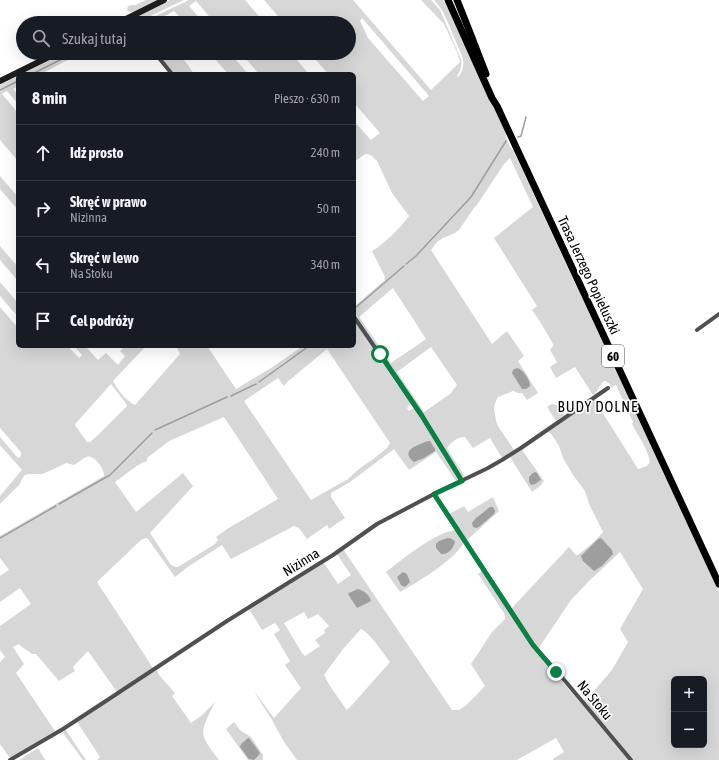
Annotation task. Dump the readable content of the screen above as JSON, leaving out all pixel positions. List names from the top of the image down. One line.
{"streets":{"main road":["Trasa Jerzego Popiełuszki","60"],"street":["Nizinna","Na Stoku"]},"crossings":[["Nizinna","Na Stoku"]],"districts":["BUDY DOLNE"],"page":{"search":"Szukaj tutaj","heading":["8 min","Pieszo · 630 m"],"list":[["Idź prosto","240 m"],["Skręć w prawo","Nizinna","50 m"],["Skręć w lewo","Na Stoku","340 m"],"Cel podróży"],"map_buttons":["+","−"]}}
